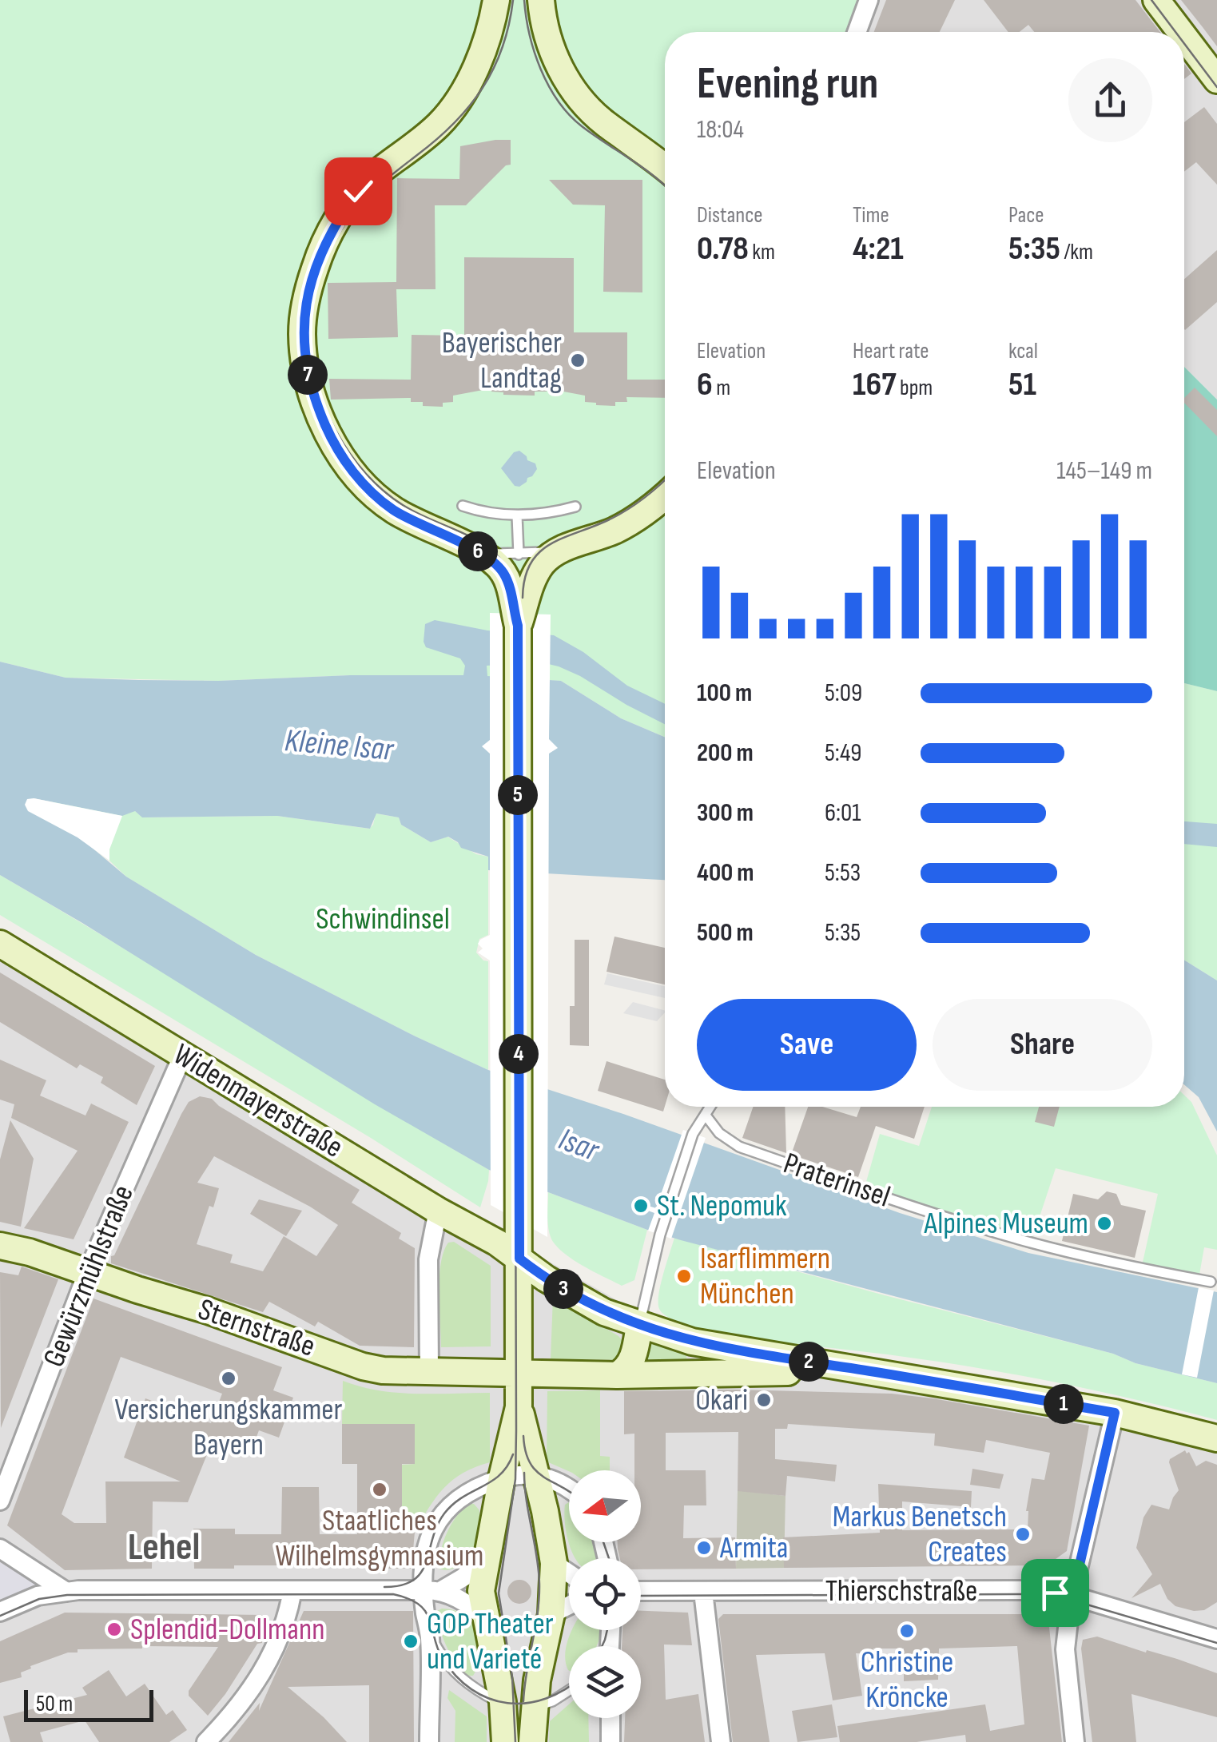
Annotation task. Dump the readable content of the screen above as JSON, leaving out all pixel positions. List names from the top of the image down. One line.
{"streets":{"main road":["Widenmayerstraße","Sternstraße"],"street":["Gewürzmühlstraße","Thierschstraße"],"lane":["Praterinsel"]},"crossings":[["Widenmayerstraße","Gewürzmühlstraße"],["Widenmayerstraße","Sternstraße"],["Gewürzmühlstraße","Sternstraße"]],"districts":["Lehel"],"water":["Kleine Isar","Isar"],"parks":["Schwindinsel"],"places":["Bayerischer Landtag","St. Nepomuk","Alpines Museum","Isarflimmern München","Versicherungskammer Bayern","Okari","Staatliches Wilhelmsgymnasium","Markus Benetsch Creates","Armita","Splendid-Dollmann","Christine Kröncke","GOP Theater und Varieté"],"scale_bar":"50 m","north":"left","page":{"heading":["Evening run","18:04"],"stats":[["Distance","0.78 km"],["Time","4:21"],["Pace","5:35 /km"],["Elevation","6 m"],["Heart rate","167 bpm"],["kcal","51"]],"pins":["7","6","5","4","3","2","1"],"chart":["Elevation","145–149 m"],"list":[{"name":"100 m","note":"5:09"},{"name":"200 m","note":"5:49"},{"name":"300 m","note":"6:01"},{"name":"400 m","note":"5:53"},{"name":"500 m","note":"5:35"}],"buttons":["Save","Share"],"scale":"50 m"}}
